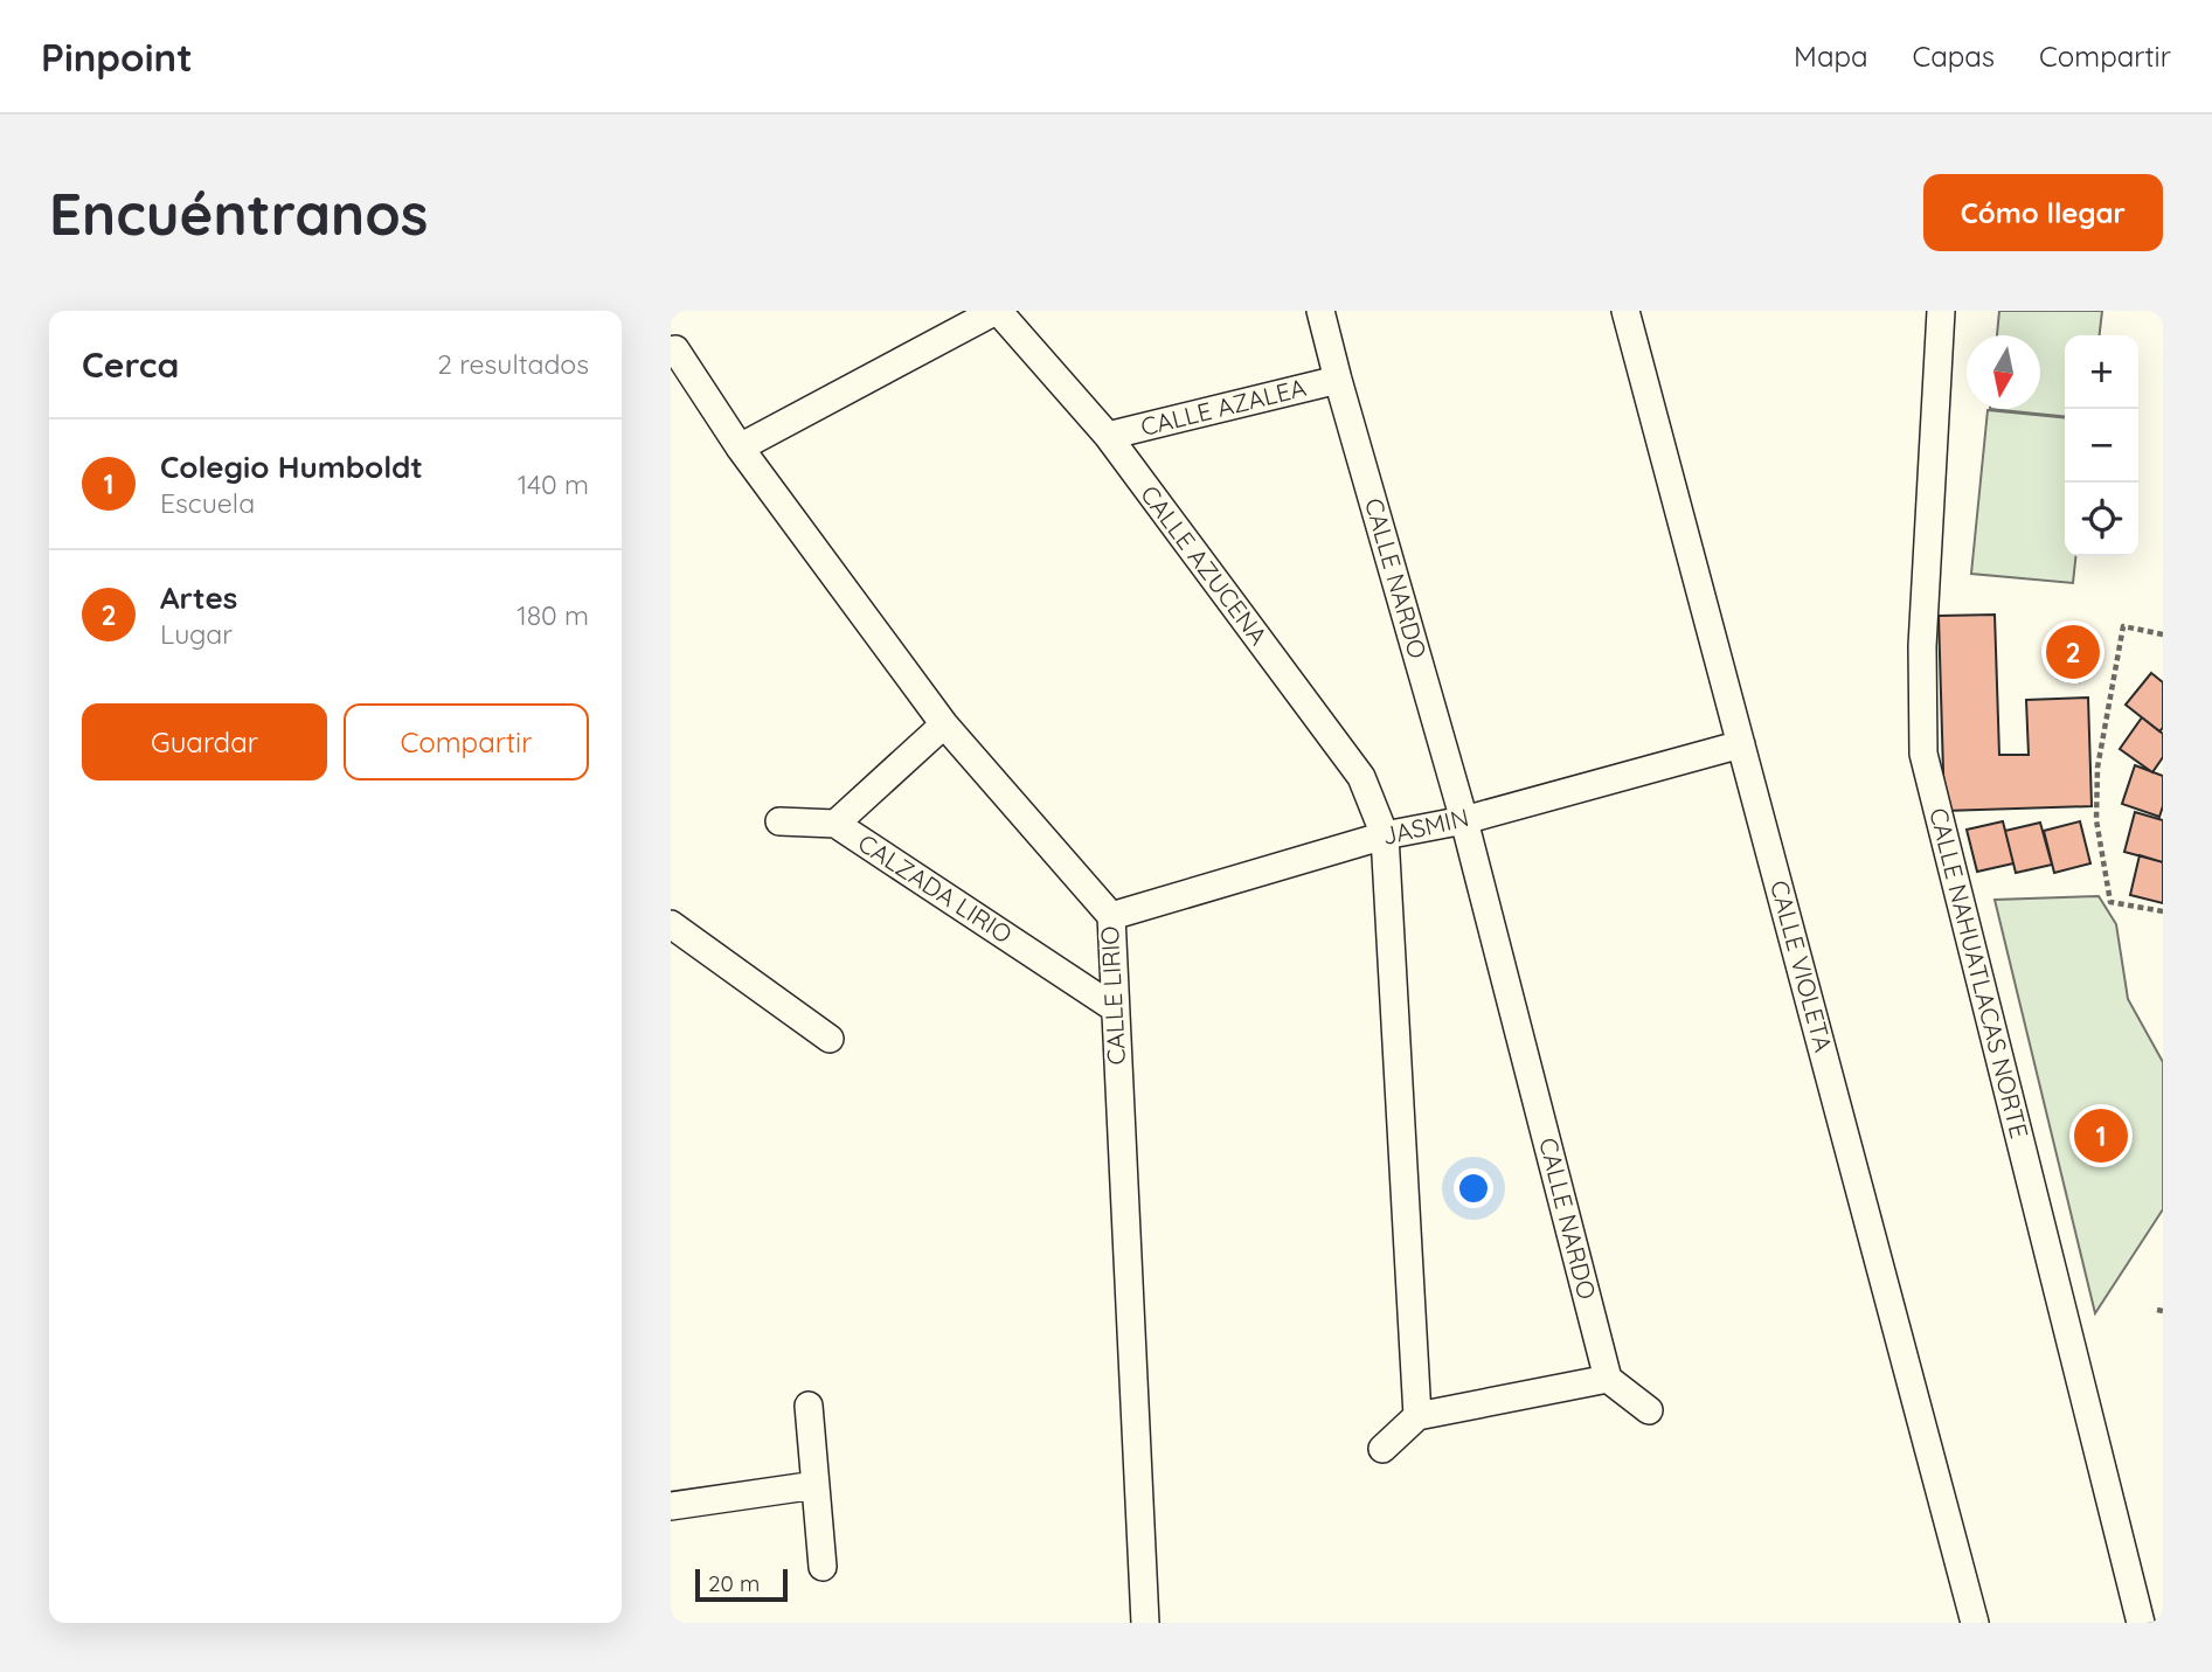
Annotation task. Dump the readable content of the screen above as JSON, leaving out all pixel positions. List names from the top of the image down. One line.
{"streets":{"street":["CALLE AZALEA","CALLE AZUCENA","CALLE NARDO","JASMIN","CALZADA LIRIO","CALLE VIOLETA","CALLE NAHUATLACAS NORTE","CALLE LIRIO"]},"crossings":[["CALLE AZALEA","CALLE AZUCENA"],["CALLE AZALEA","CALLE NARDO"],["CALLE AZUCENA","JASMIN"],["CALLE NARDO","JASMIN"],["JASMIN","CALLE VIOLETA"],["JASMIN","CALLE LIRIO"],["CALZADA LIRIO","CALLE LIRIO"]],"scale_bar":"20 m","north":"bottom","page":{"header":"Pinpoint","nav":["Mapa","Capas","Compartir"],"buttons":["Cómo llegar",["Guardar","Compartir"]],"title":"Encuéntranos","heading":["Cerca","2 resultados"],"map_buttons":["+","−"],"list":[{"mark":"1","name":"Colegio Humboldt","note":"Escuela","value":"140 m"},{"mark":"2","name":"Artes","note":"Lugar","value":"180 m"}],"pins":["2","1"],"scale":"20 m"}}
